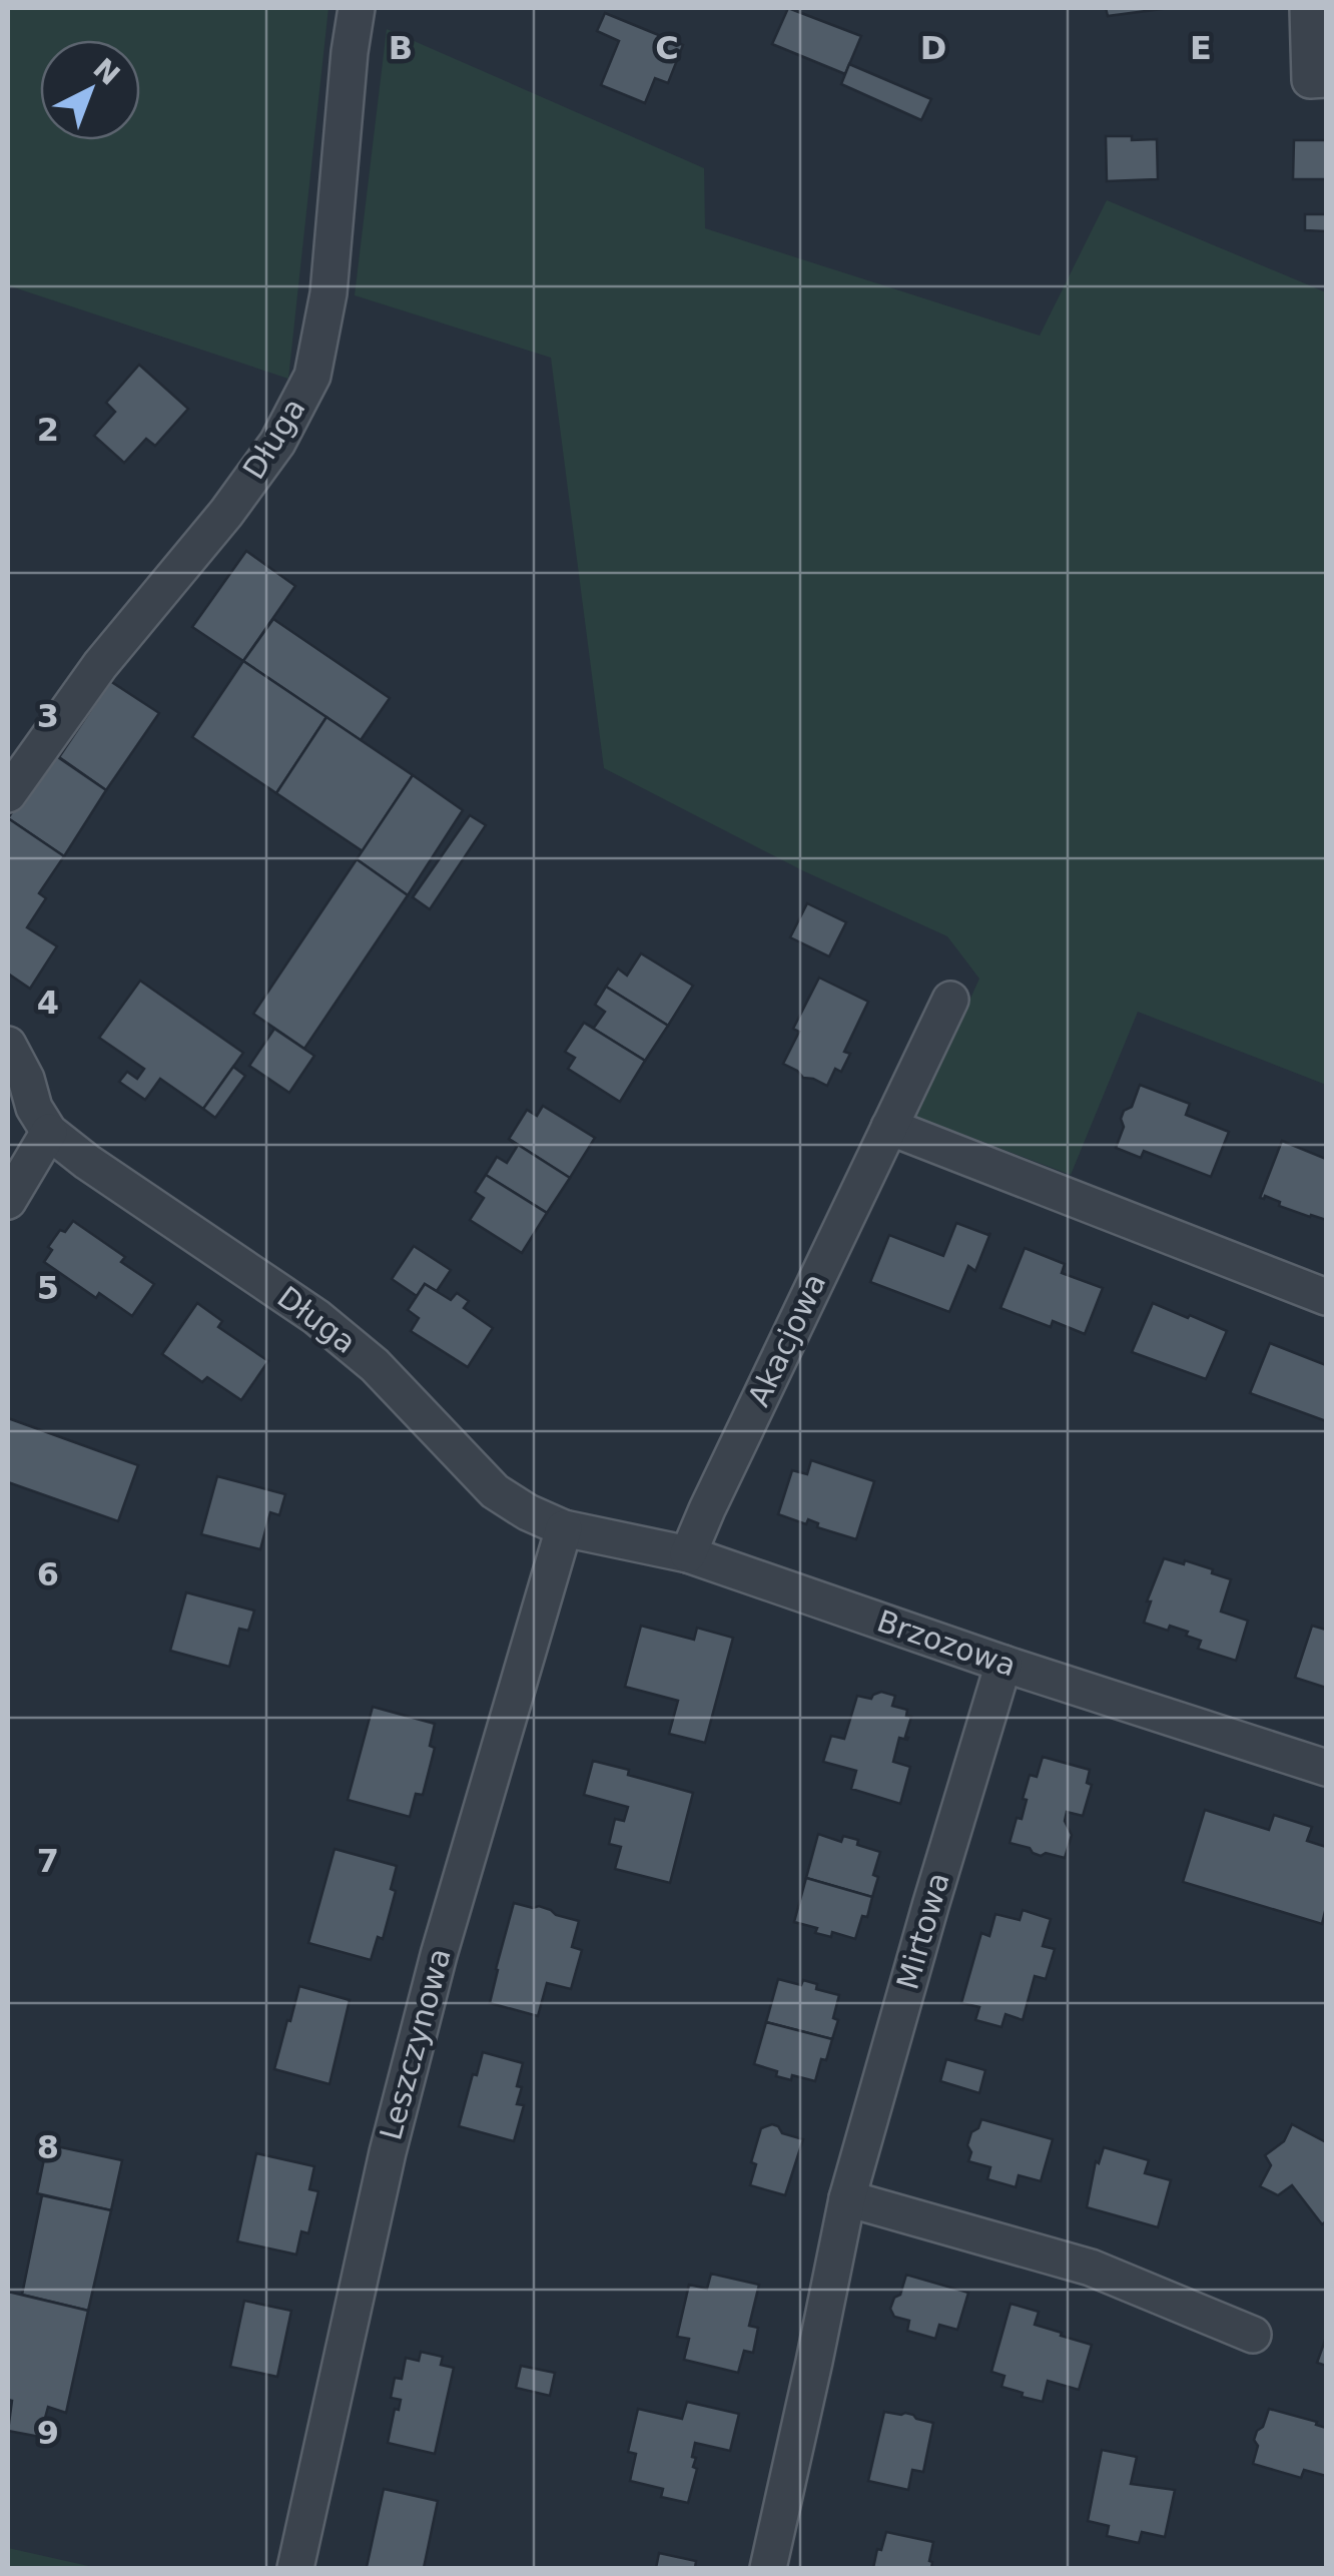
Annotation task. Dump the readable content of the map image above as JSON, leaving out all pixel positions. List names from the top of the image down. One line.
{"streets":{"street":["Długa","Akacjowa","Brzozowa","Mirtowa","Leszczynowa"]},"crossings":[["Długa","Brzozowa"],["Długa","Leszczynowa"],["Akacjowa","Brzozowa"],["Brzozowa","Mirtowa"],["Brzozowa","Leszczynowa"]],"north":"top right","grid":{"columns":["B","C","D","E"],"rows":["2","3","4","5","6","7","8","9"]}}
